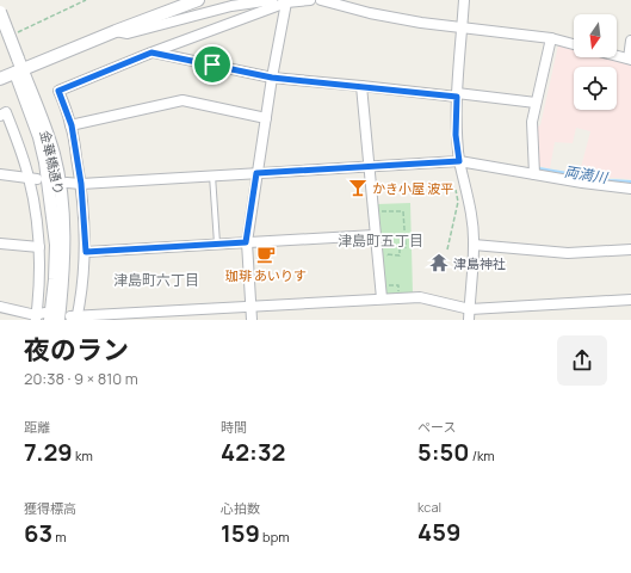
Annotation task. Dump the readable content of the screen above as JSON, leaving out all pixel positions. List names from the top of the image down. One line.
{"streets":{"street":["金華橋通り"]},"districts":["津島町五丁目","津島町六丁目"],"water":["両満川"],"places":{"bar":["かき小屋 波平"],"cafe":["珈琲 あいりす"],"temple":["津島神社"]},"north":"bottom","page":{"heading":["夜のラン","20:38 · 9 × 810 m"],"stats":[["距離","7.29 km"],["時間","42:32"],["ペース","5:50 /km"],["獲得標高","63 m"],["心拍数","159 bpm"],["kcal","459"]]}}
